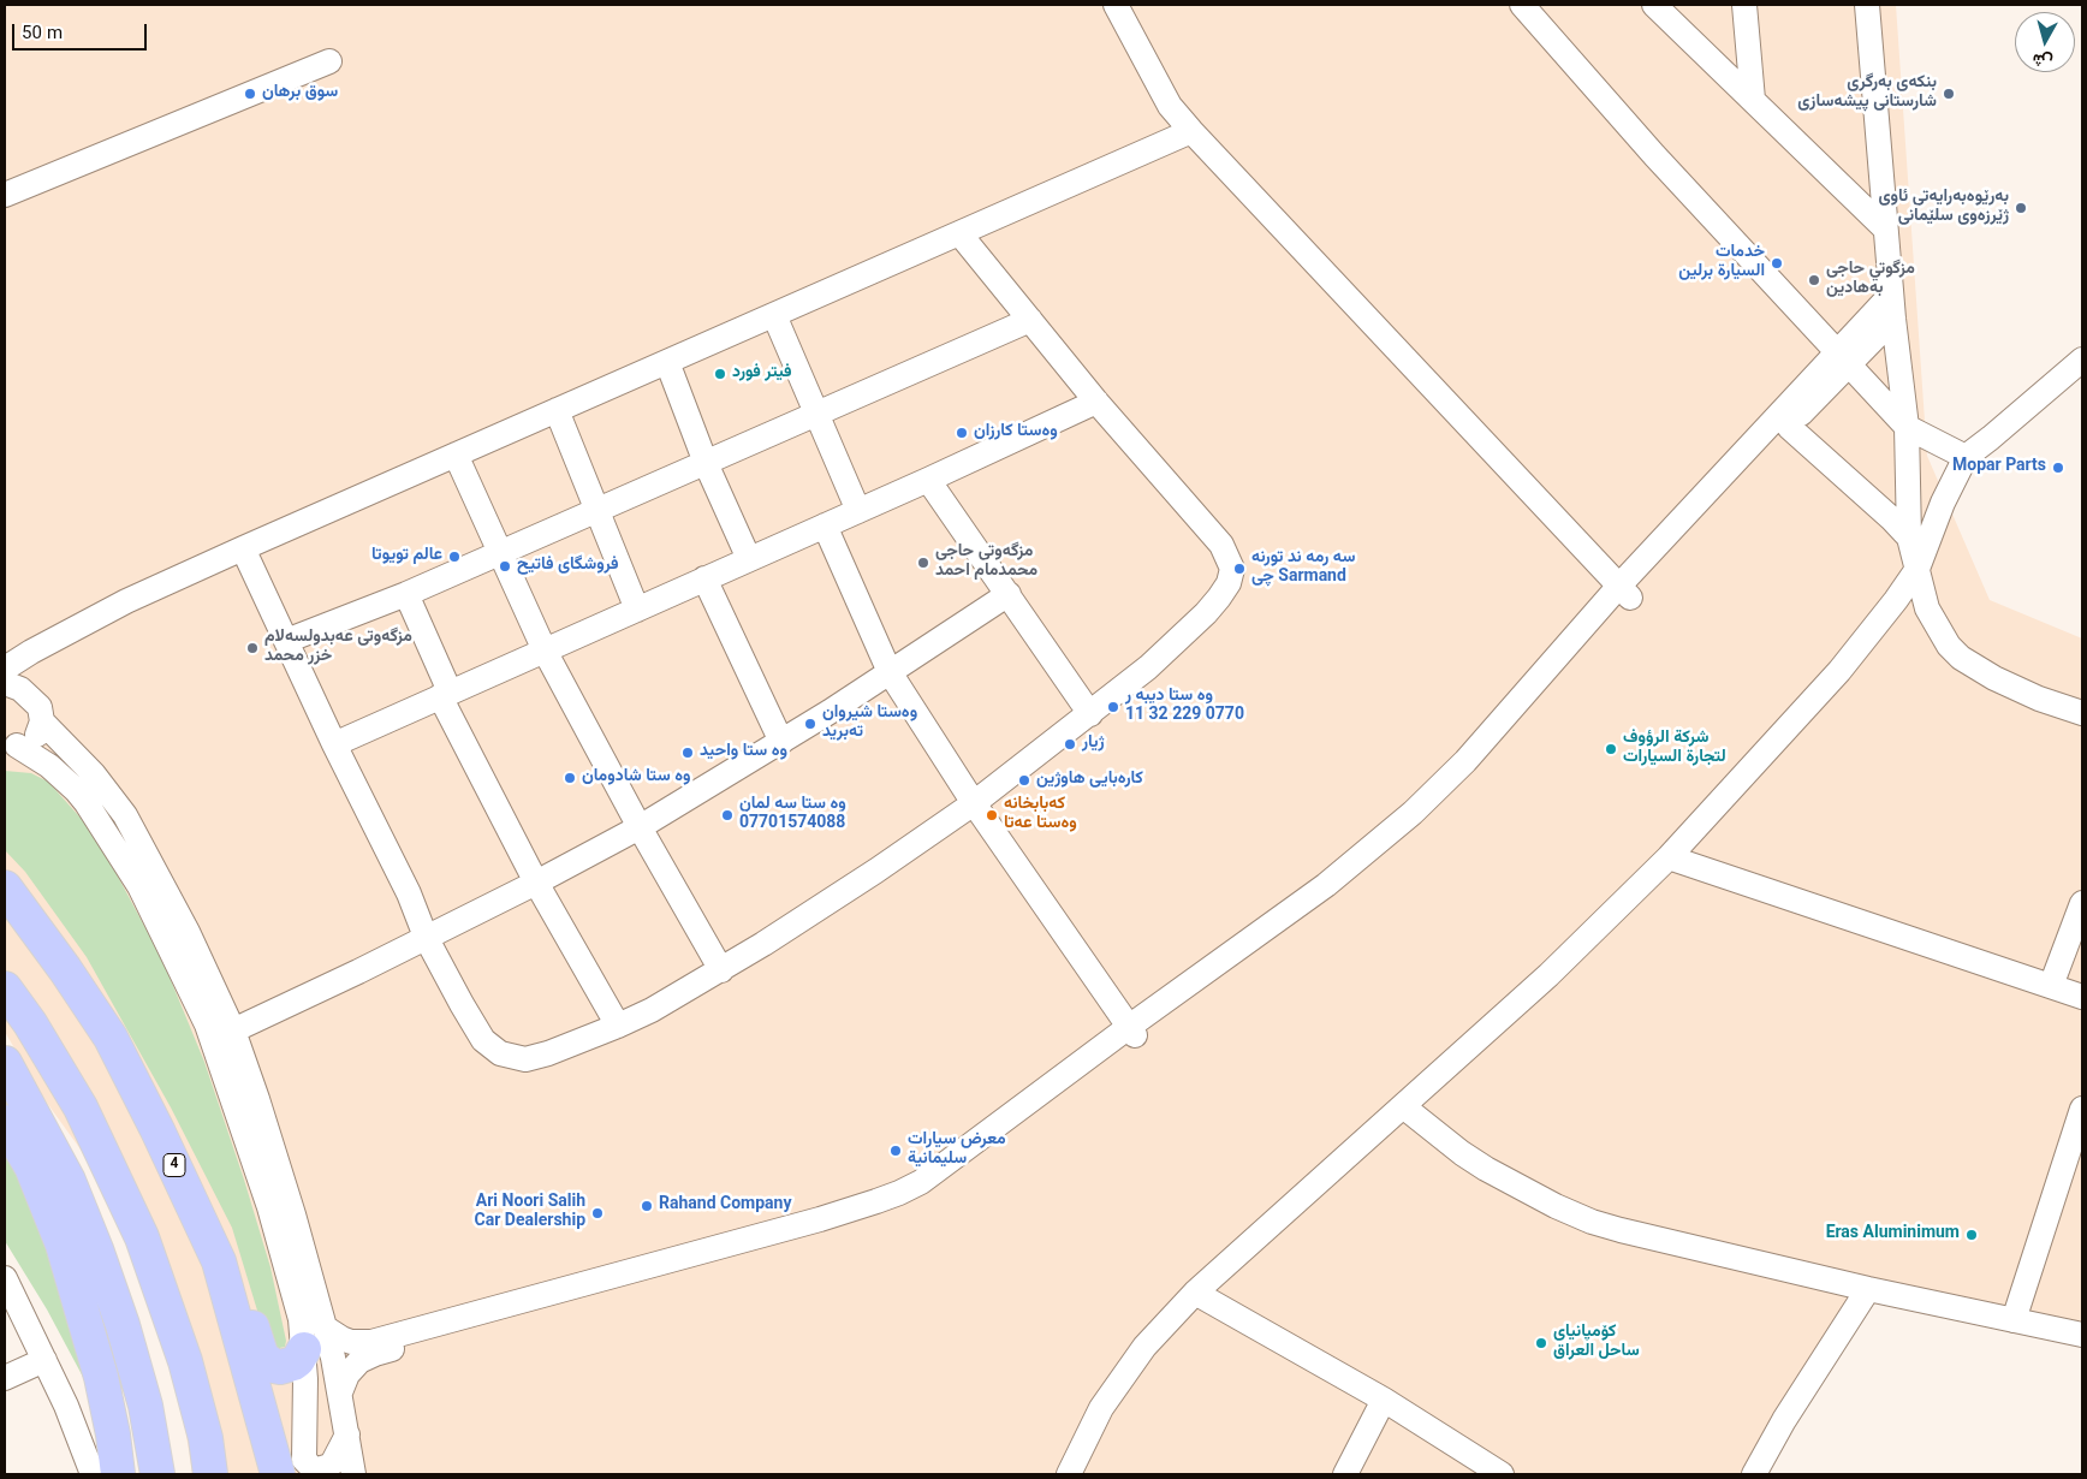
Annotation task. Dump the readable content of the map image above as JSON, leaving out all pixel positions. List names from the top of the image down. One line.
{"streets":{"highway":["4"]},"places":["سوق برهان","بنکەی بەرگری شارستانی پیشەسازی","بەرێوەبەرایەتی ئاوی ژێرزەوی سلێمانی","خدمات السیارة برلین","مزگوتي حاجی بەهادین","فيتر فورد","وەستا کارزان","Mopar Parts","عالم تويوتا","مزگەوتی حاجی محمدمام احمد","فروشگاى فاتيح","سه رمه ند تورنه چی Sarmand","مزگەوتی عەبدولسەلام خزر محمد","وه ستا دیبه ر 11 32 229 0770","وەستا شیروان تەبرید","ژیار","شركة الرؤوف لتجارة السيارات","وه ستا واحید","وه ستا شادومان","كارەبایی هاوژین","وه ستا سه لمان 07701574088","کەبابخانە وەستا عەتا","معرض سيارات سليمانية","Rahand Company","Ari Noori Salih Car Dealership","Eras Aluminimum","کۆمپانیای ساحل العراق"],"scale_bar":"50 m","north":"bottom"}
